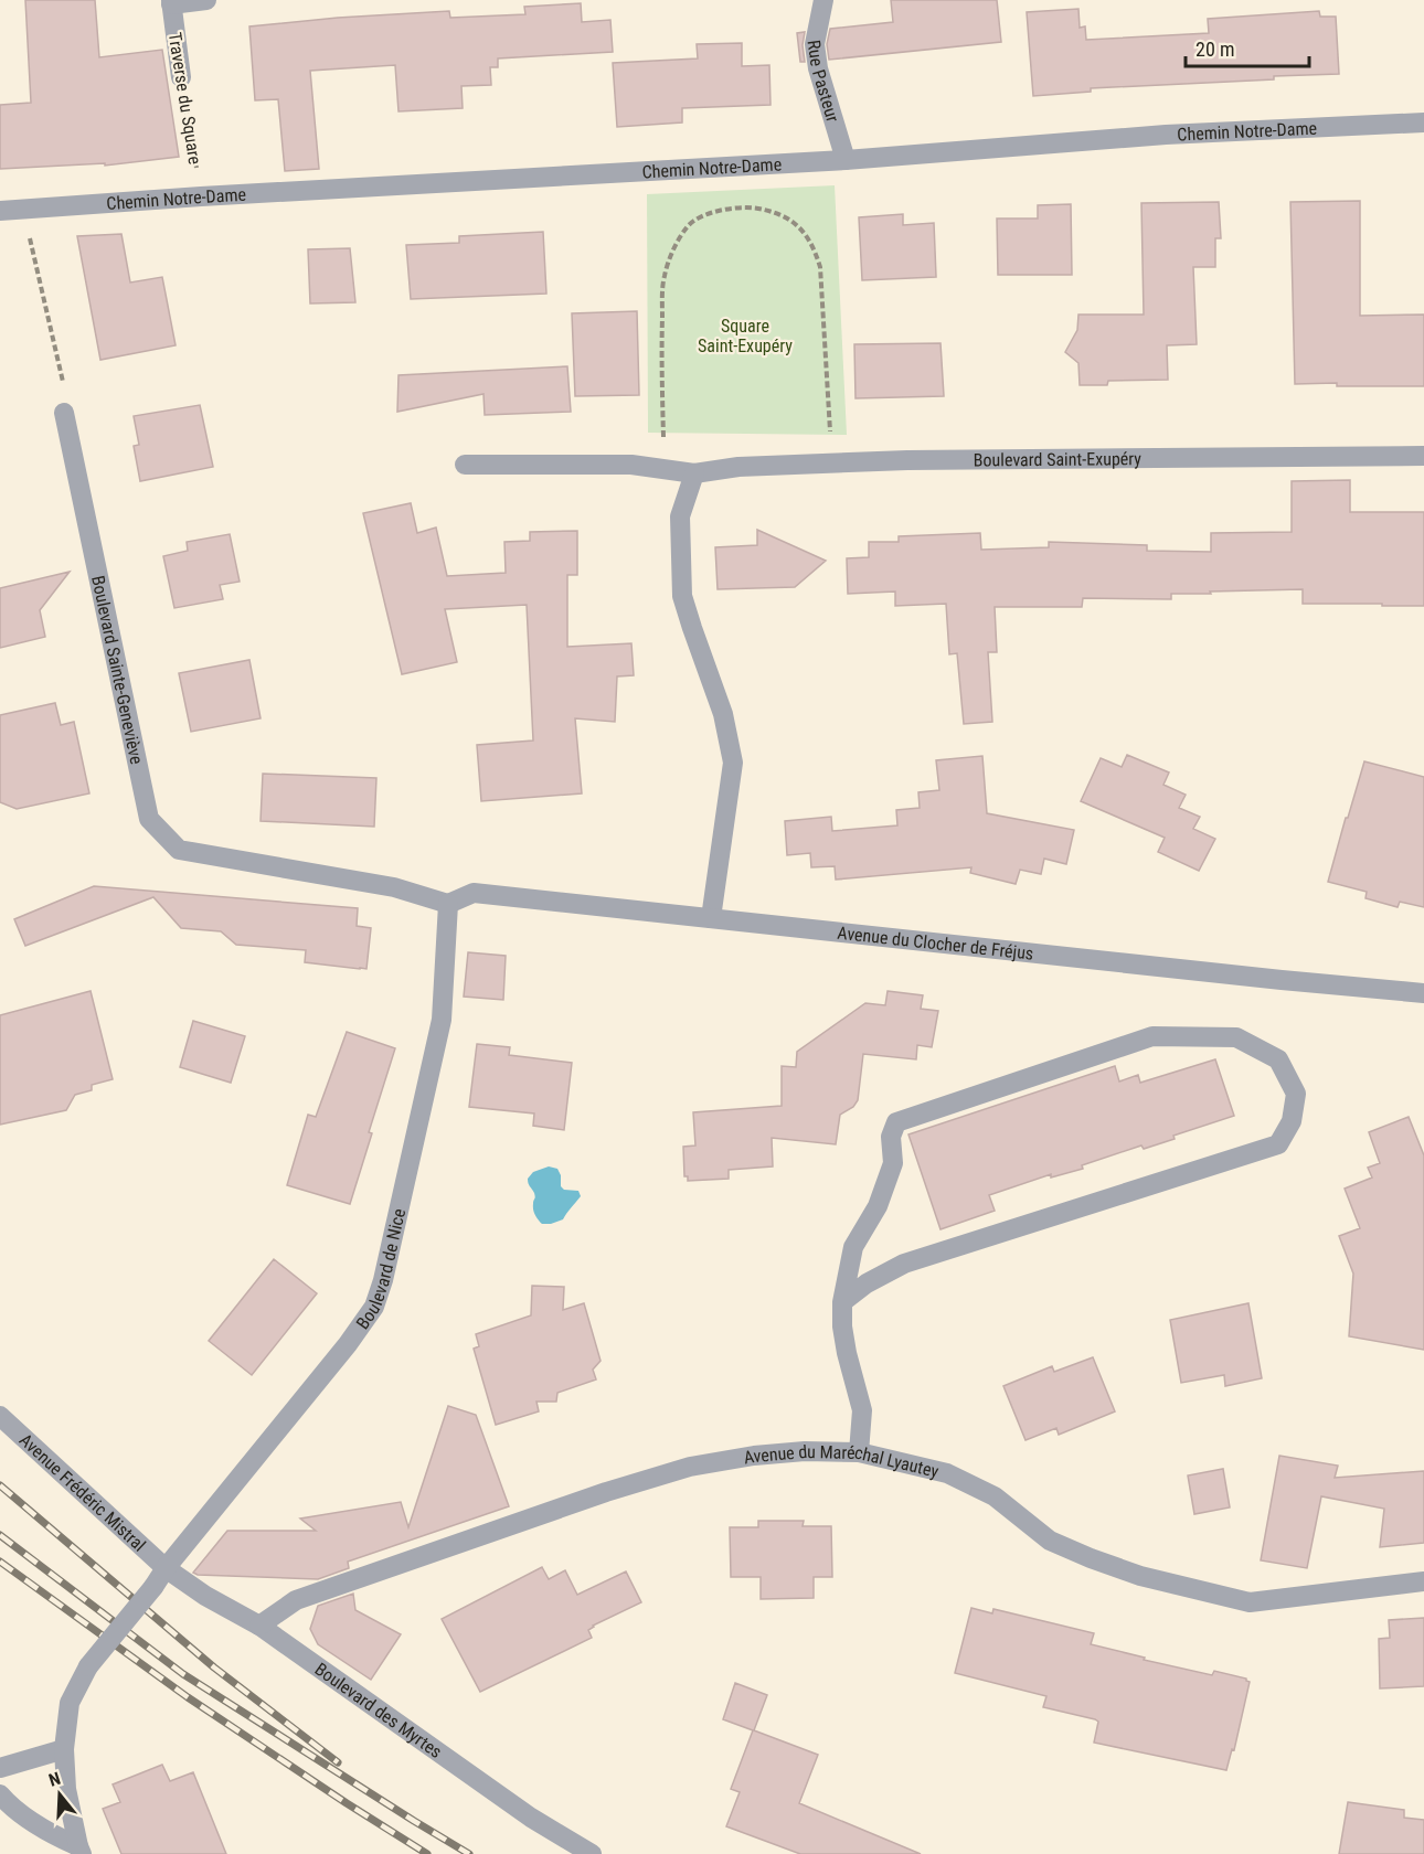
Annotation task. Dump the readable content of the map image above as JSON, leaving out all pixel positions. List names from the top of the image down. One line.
{"streets":{"street":["Rue Pasteur","Traverse du Square","Chemin Notre-Dame","Boulevard Saint-Exupéry","Boulevard Sainte-Geneviève","Avenue du Clocher de Fréjus","Boulevard de Nice","Avenue du Maréchal Lyautey","Avenue Frédéric Mistral","Boulevard des Myrtes"]},"crossings":[["Rue Pasteur","Chemin Notre-Dame"],["Traverse du Square","Chemin Notre-Dame"],["Boulevard Sainte-Geneviève","Avenue du Clocher de Fréjus"],["Boulevard Sainte-Geneviève","Boulevard de Nice"],["Avenue du Clocher de Fréjus","Boulevard de Nice"],["Boulevard de Nice","Avenue Frédéric Mistral"],["Boulevard de Nice","Boulevard des Myrtes"],["Avenue du Maréchal Lyautey","Boulevard des Myrtes"],["Avenue Frédéric Mistral","Boulevard des Myrtes"]],"parks":["Square Saint-Exupéry"],"scale_bar":"20 m","north":"top"}
